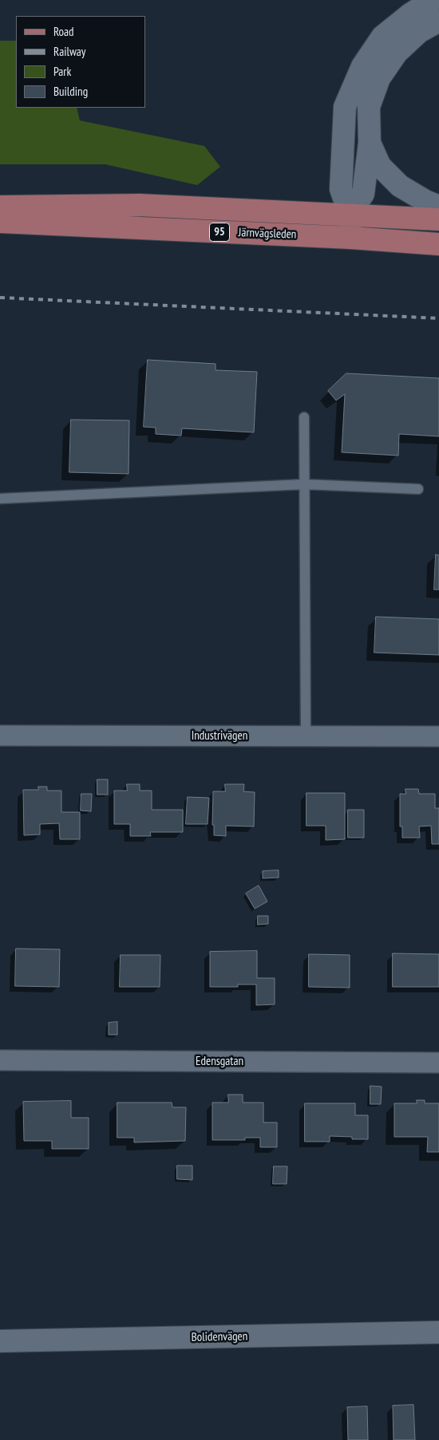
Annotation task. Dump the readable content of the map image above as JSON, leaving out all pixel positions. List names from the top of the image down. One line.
{"streets":{"main road":["95","Järnvägsleden","Bolidenvägen"],"street":["Industrivägen","Edensgatan"]},"legend":["Road","Railway","Park","Building"]}
